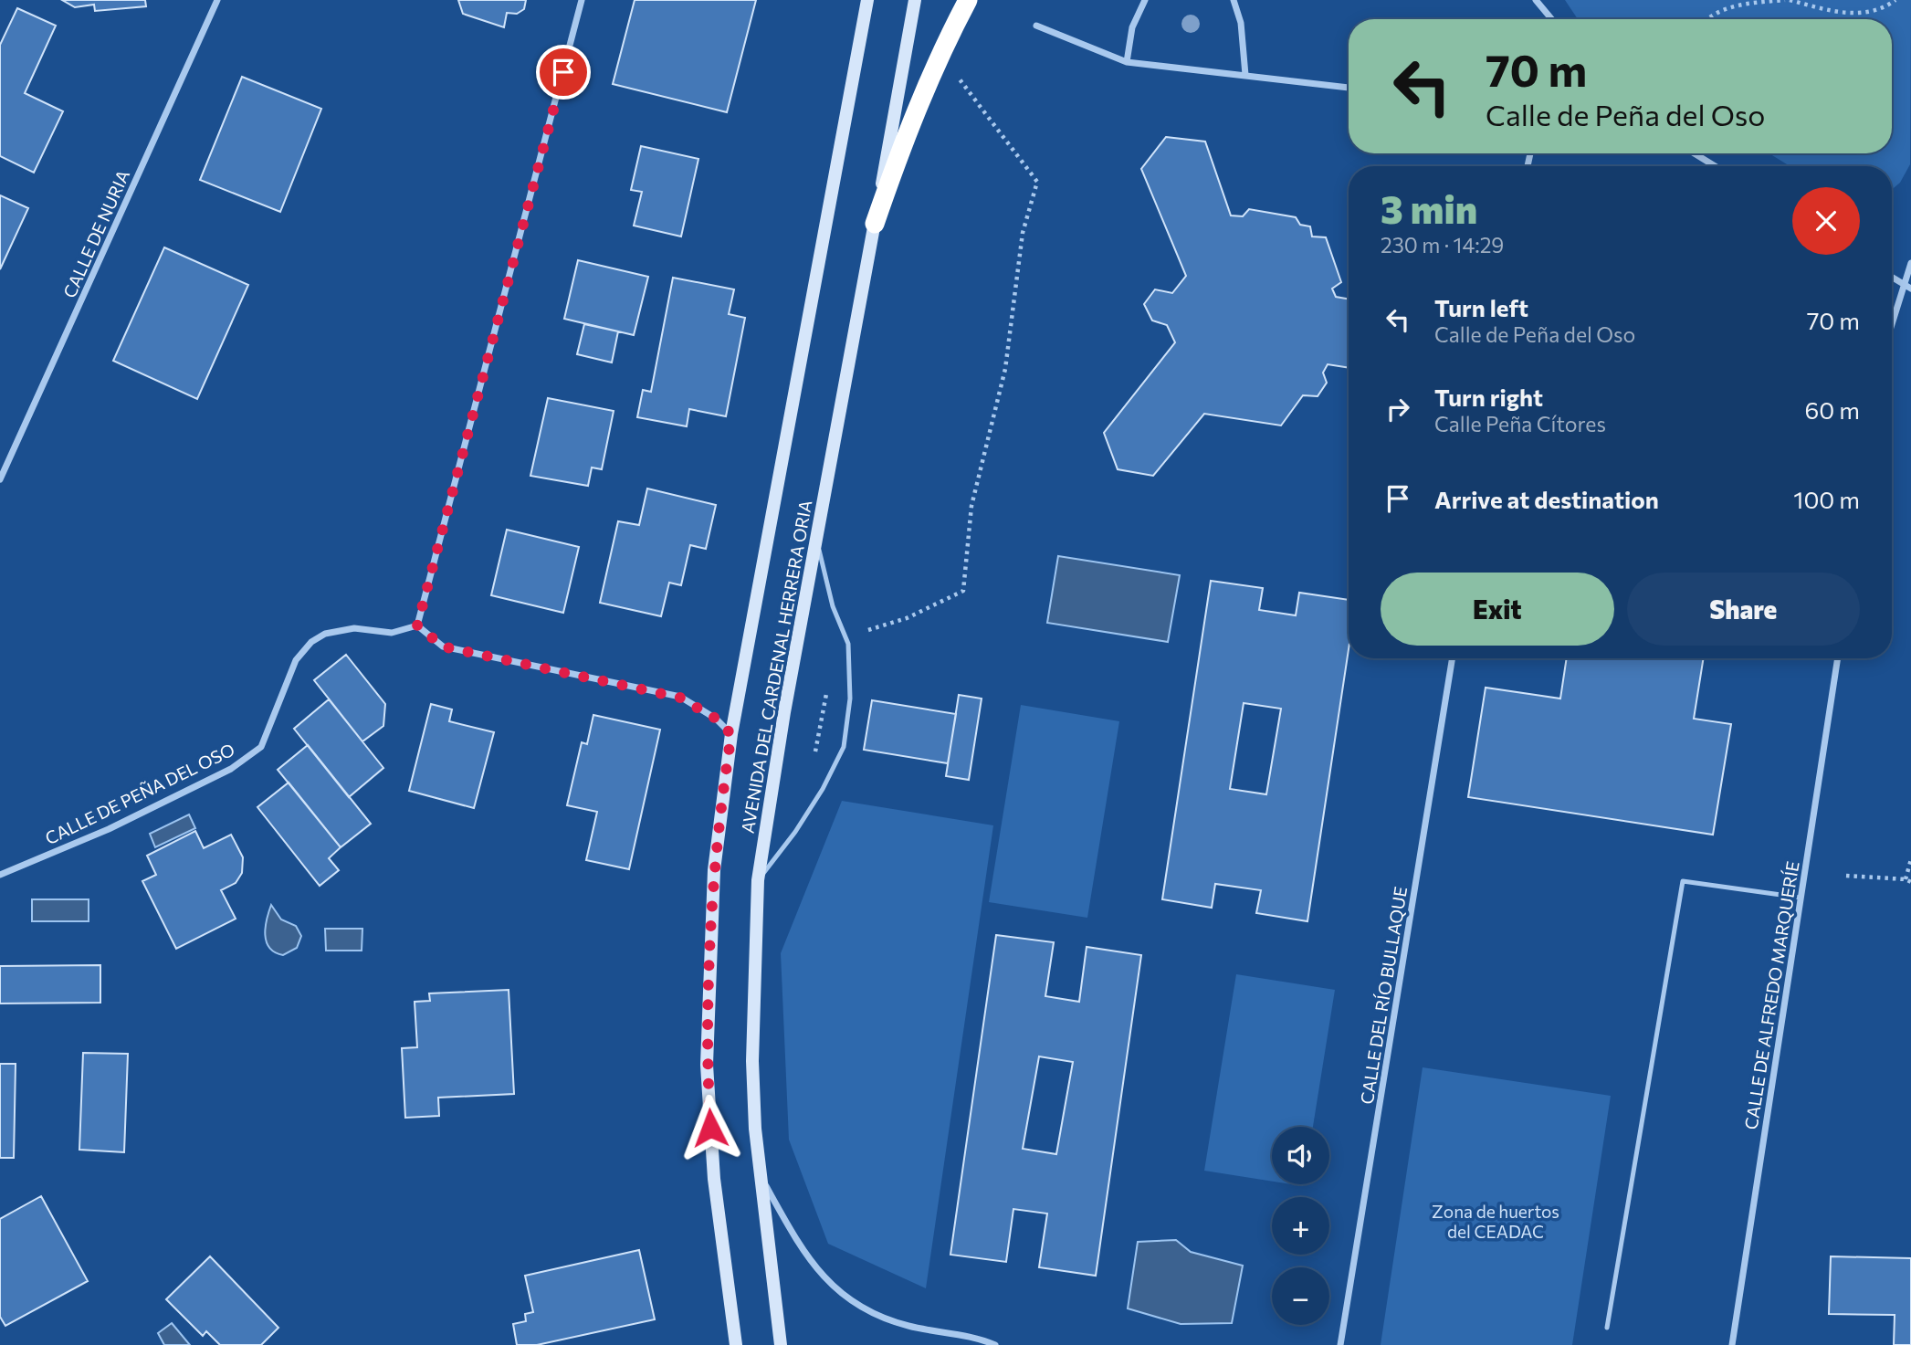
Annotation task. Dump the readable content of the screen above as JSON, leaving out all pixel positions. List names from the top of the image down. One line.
{"streets":{"main road":["AVENIDA DEL CARDENAL HERRERA ORIA"],"street":["CALLE DE NURIA","CALLE DE PEÑA DEL OSO","CALLE DEL RÍO BULLAQUE","CALLE DE ALFREDO MARQUERÍE"]},"parks":["Zona de huertos del CEADAC"],"page":{"turn":["70 m","Calle de Peña del Oso"],"heading":["3 min","230 m · 14:29"],"list":[{"name":"Turn left","note":"Calle de Peña del Oso","value":"70 m"},{"name":"Turn right","note":"Calle Peña Cítores","value":"60 m"},{"name":"Arrive at destination","value":"100 m"}],"buttons":["Exit","Share"],"map_buttons":["+","−"]}}
